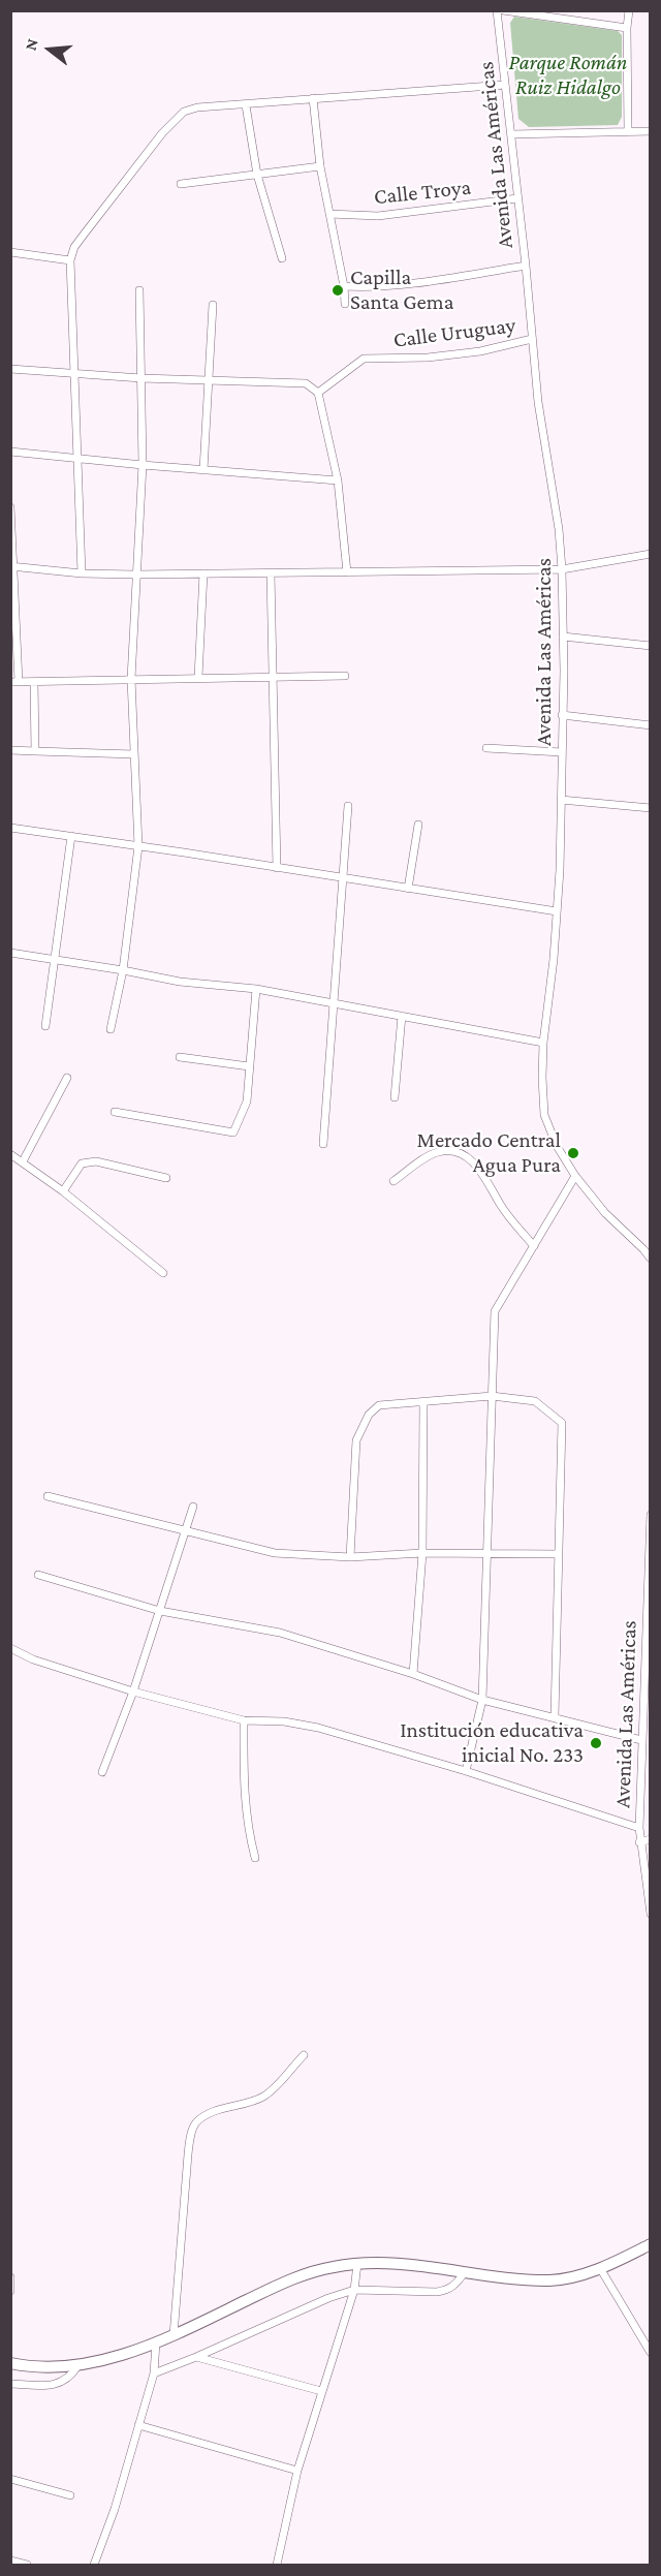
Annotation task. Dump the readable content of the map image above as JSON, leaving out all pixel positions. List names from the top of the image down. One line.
{"streets":{"street":["Avenida Las Américas","Calle Troya","Calle Uruguay"]},"crossings":[["Avenida Las Américas","Calle Troya"],["Avenida Las Américas","Calle Uruguay"]],"parks":["Parque Román Ruiz Hidalgo"],"places":["Capilla Santa Gema","Mercado Central Agua Pura","Institución educativa inicial No. 233"],"north":"left"}
